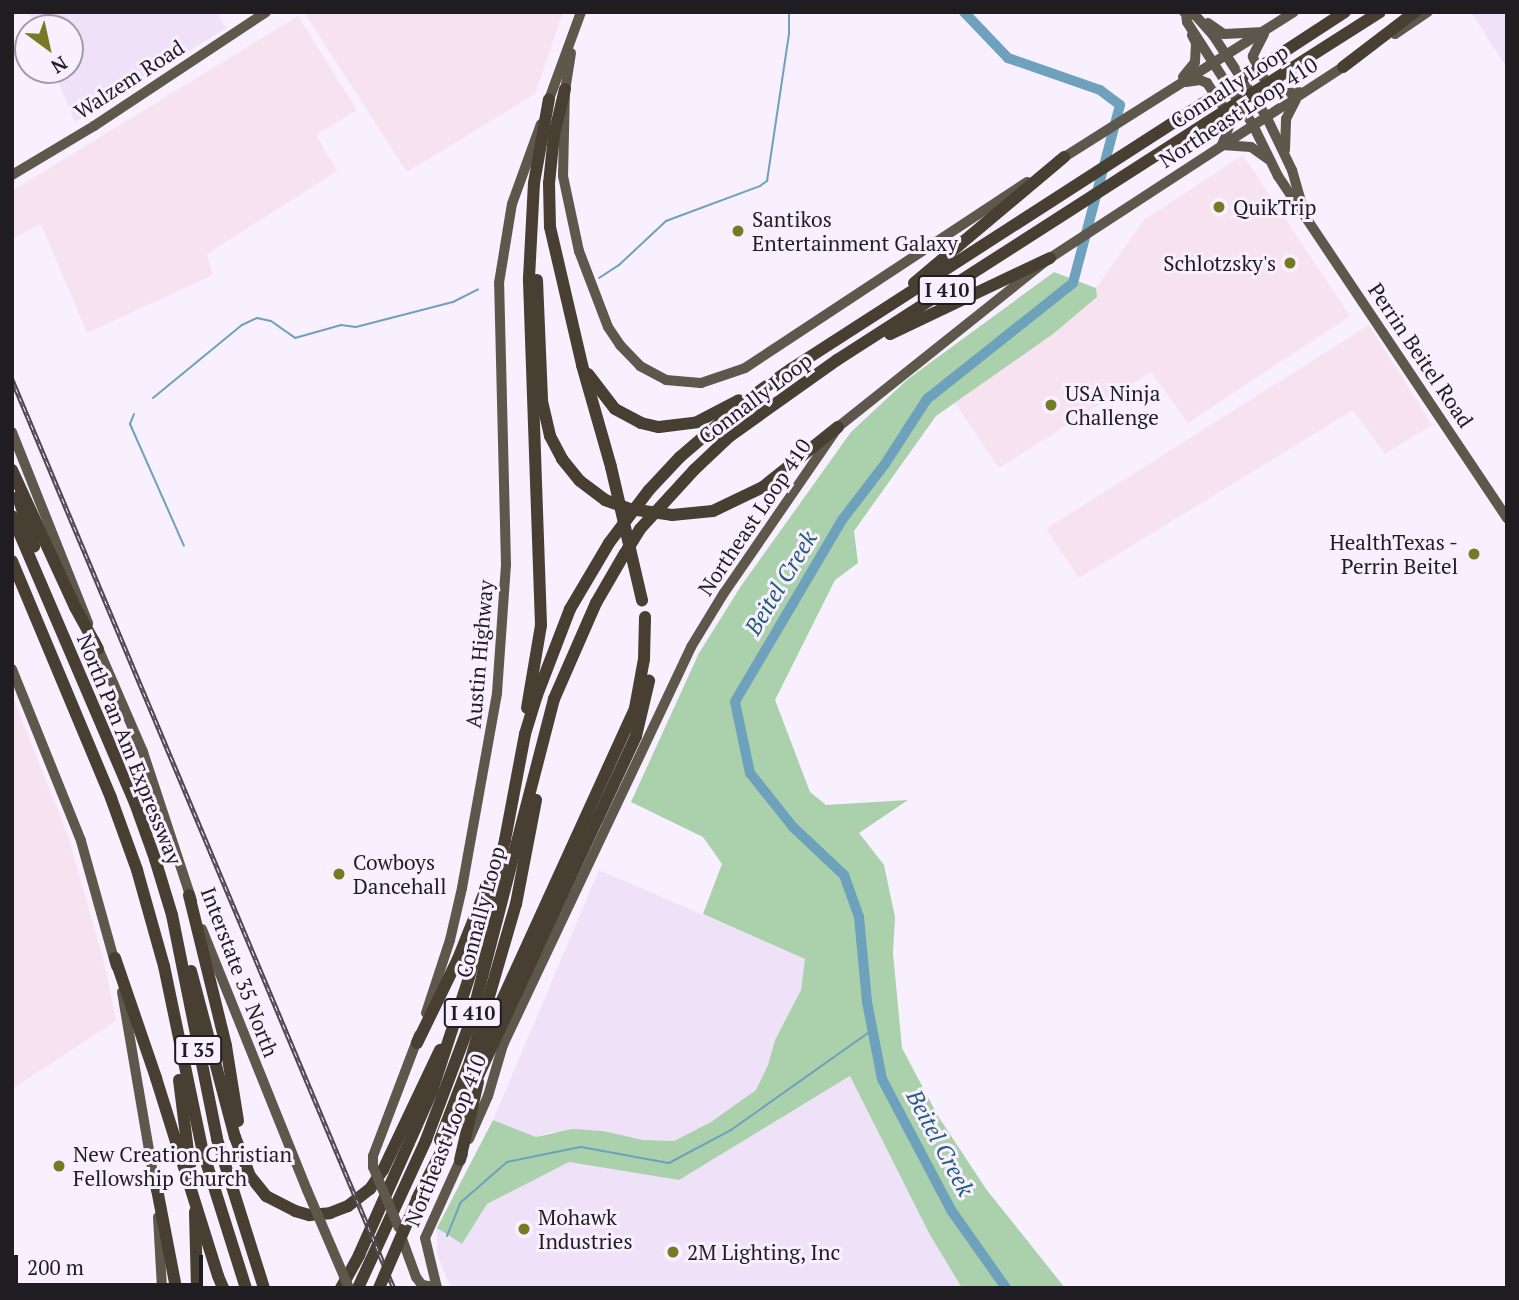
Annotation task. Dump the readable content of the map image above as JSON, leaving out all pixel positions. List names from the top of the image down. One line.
{"streets":{"highway":["Connally Loop","I 410","North Pan Am Expressway","I 35"],"main road":["Walzem Road","Northeast Loop 410","Perrin Beitel Road","Austin Highway","Interstate 35 North"]},"crossings":[["Connally Loop","I 410"],["Northeast Loop 410","Perrin Beitel Road"],["Northeast Loop 410","Austin Highway"],["I 410","North Pan Am Expressway"]],"water":["Beitel Creek"],"places":["QuikTrip","Santikos Entertainment Galaxy","Schlotzsky's","USA Ninja Challenge","HealthTexas - Perrin Beitel","Cowboys Dancehall","New Creation Christian Fellowship Church","Mohawk Industries","2M Lighting, Inc"],"scale_bar":"200 m","north":"bottom right"}
